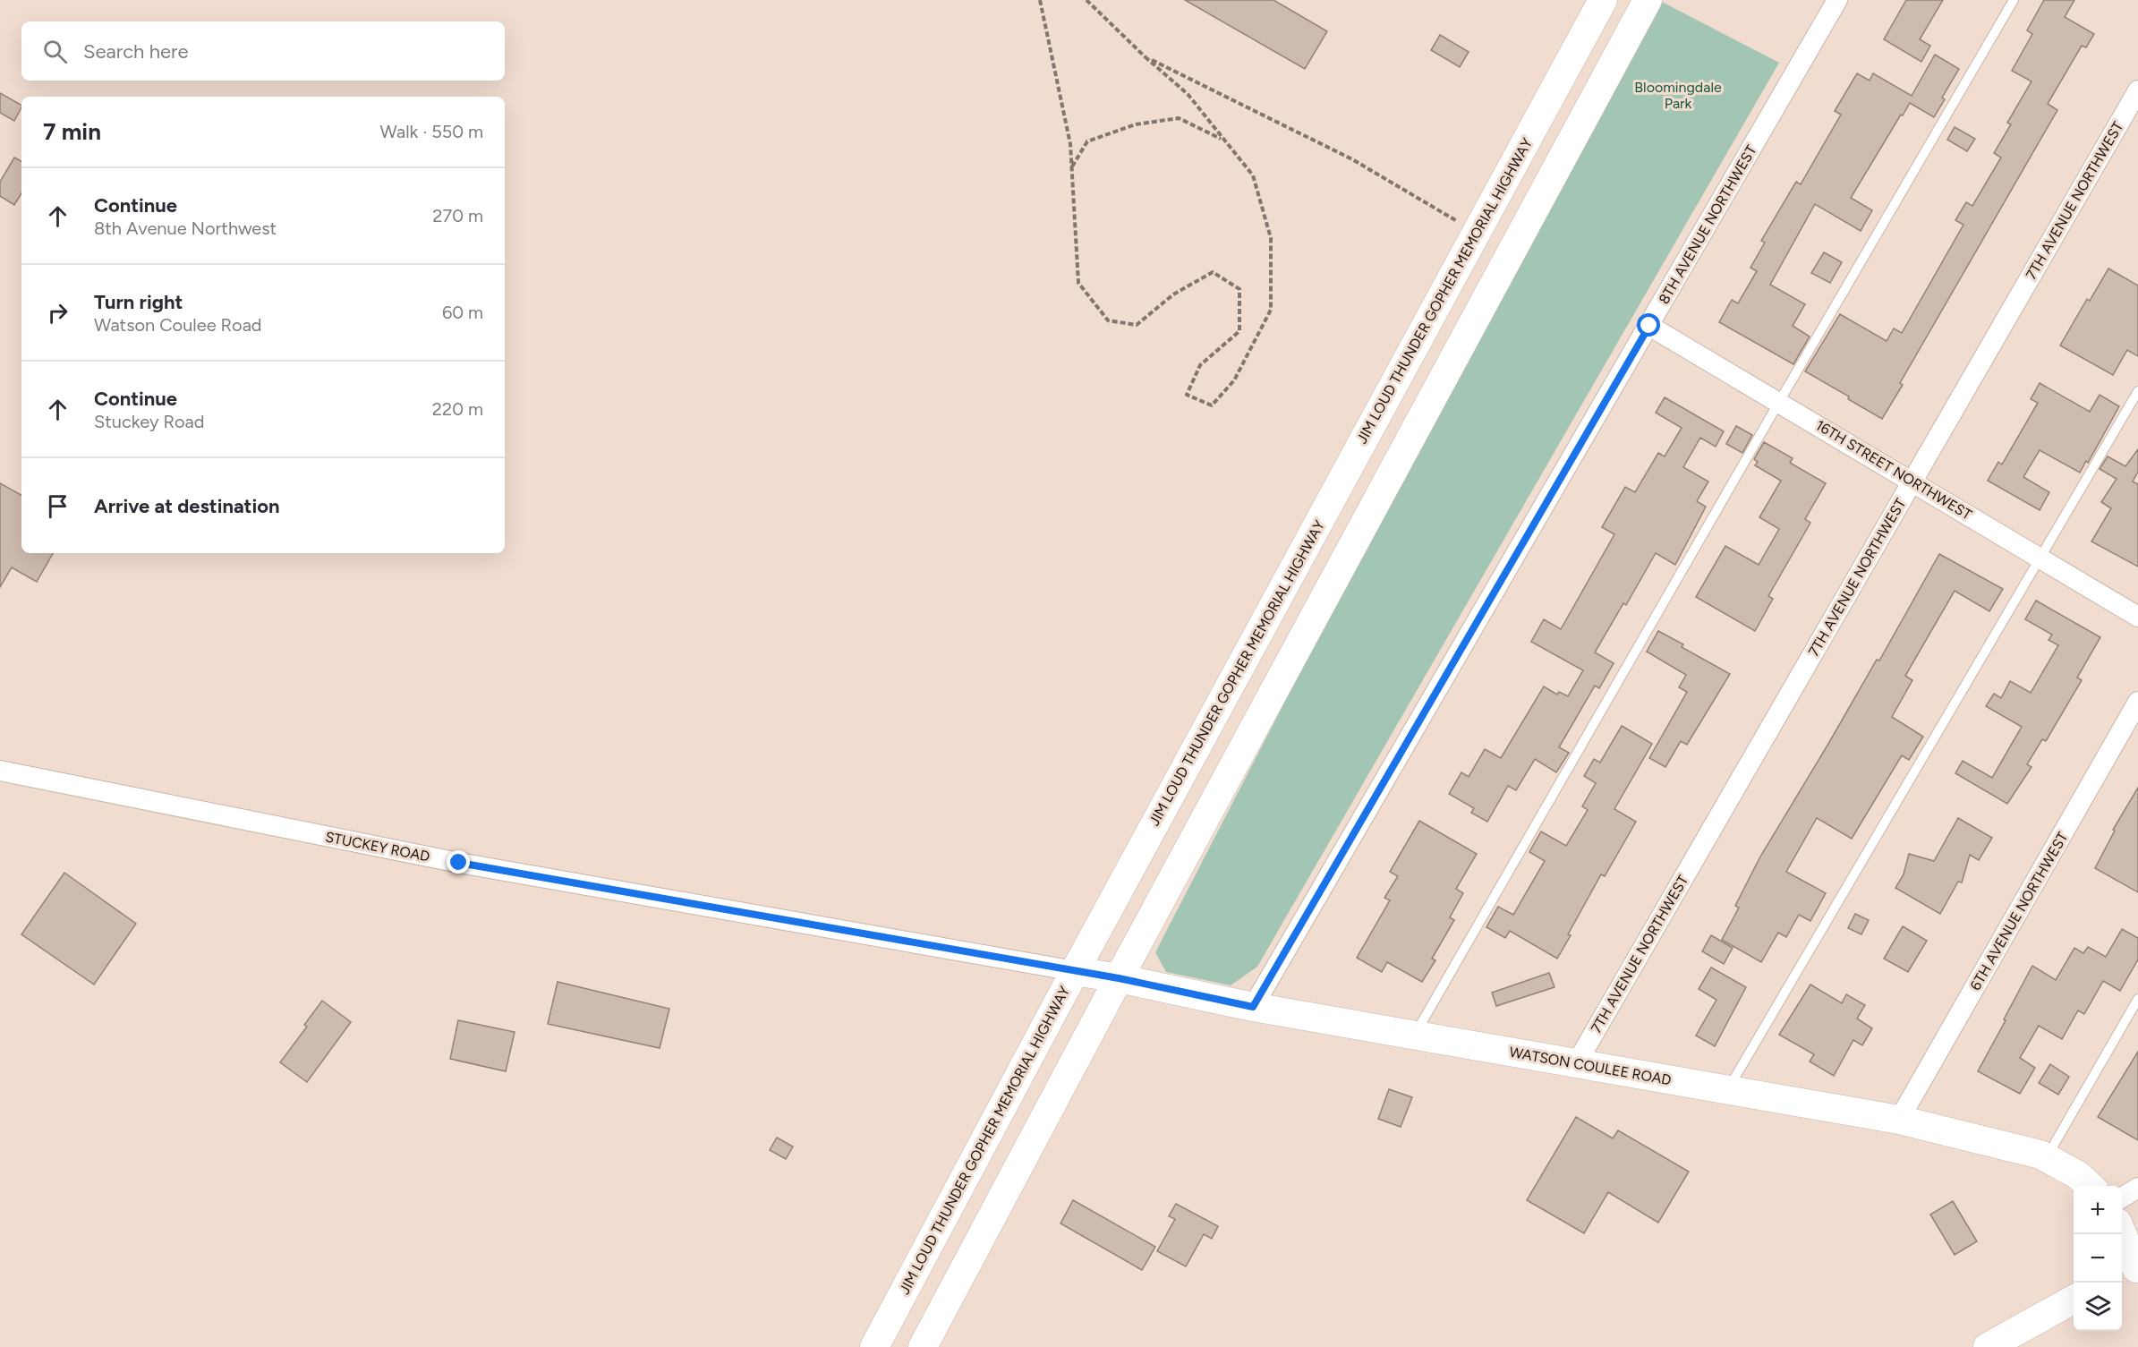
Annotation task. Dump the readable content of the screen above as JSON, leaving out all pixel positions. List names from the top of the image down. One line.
{"streets":{"main road":["JIM LOUD THUNDER GOPHER MEMORIAL HIGHWAY","WATSON COULEE ROAD"],"street":["7TH AVENUE NORTHWEST","8TH AVENUE NORTHWEST","16TH STREET NORTHWEST","STUCKEY ROAD","6TH AVENUE NORTHWEST"]},"crossings":[["7TH AVENUE NORTHWEST","16TH STREET NORTHWEST"],["7TH AVENUE NORTHWEST","WATSON COULEE ROAD"],["8TH AVENUE NORTHWEST","16TH STREET NORTHWEST"],["8TH AVENUE NORTHWEST","WATSON COULEE ROAD"],["JIM LOUD THUNDER GOPHER MEMORIAL HIGHWAY","STUCKEY ROAD"],["JIM LOUD THUNDER GOPHER MEMORIAL HIGHWAY","WATSON COULEE ROAD"],["STUCKEY ROAD","WATSON COULEE ROAD"],["6TH AVENUE NORTHWEST","WATSON COULEE ROAD"]],"parks":["Bloomingdale Park"],"page":{"search":"Search here","heading":["7 min","Walk · 550 m"],"list":[["Continue","8th Avenue Northwest","270 m"],["Turn right","Watson Coulee Road","60 m"],["Continue","Stuckey Road","220 m"],"Arrive at destination"],"map_buttons":["+","−"]}}
